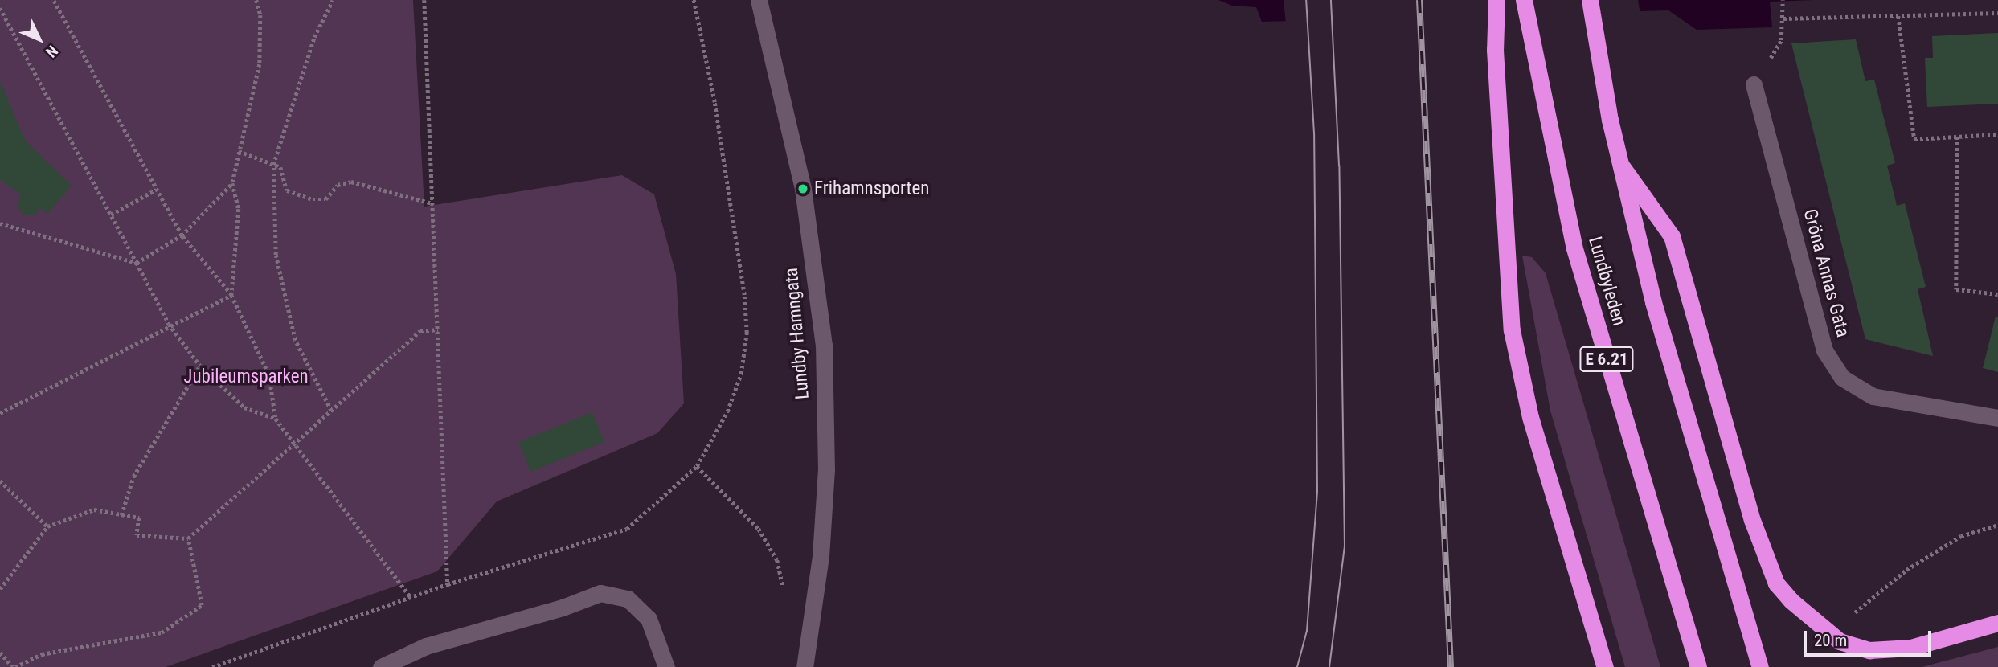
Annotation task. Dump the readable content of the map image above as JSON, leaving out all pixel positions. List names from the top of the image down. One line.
{"streets":{"highway":["Lundbyleden","E 6.21"],"street":["Gröna Annas Gata","Lundby Hamngata"]},"parks":["Jubileumsparken"],"places":["Frihamnsporten"],"scale_bar":"20 m","north":"bottom right"}
